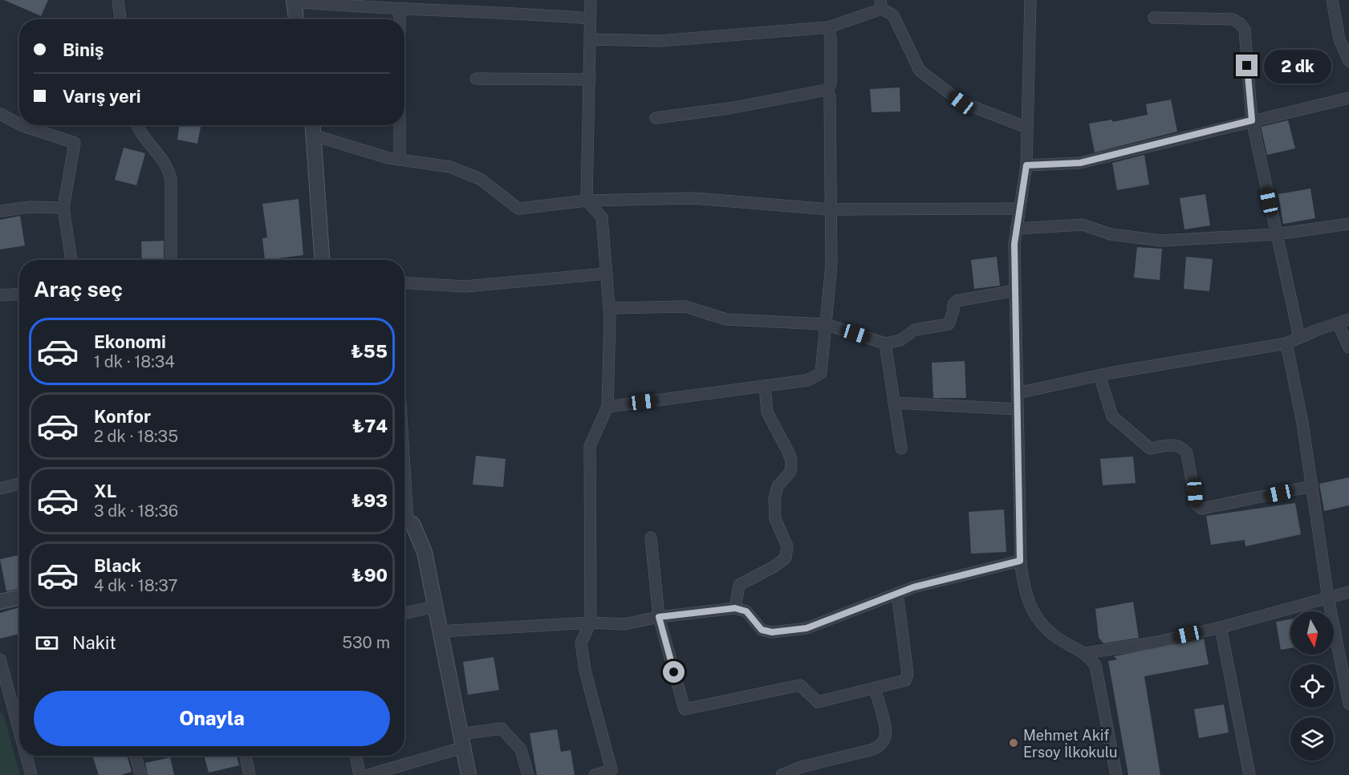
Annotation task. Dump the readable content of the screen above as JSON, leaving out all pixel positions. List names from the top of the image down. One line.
{"places":["Mehmet Akif Ersoy İlkokulu"],"north":"bottom","page":{"banner":["Biniş","Varış yeri"],"bubble":"2 dk","heading":"Araç seç","list":[{"name":"Ekonomi","note":"1 dk · 18:34","value":"₺55"},{"name":"Konfor","note":"2 dk · 18:35","value":"₺74"},{"name":"XL","note":"3 dk · 18:36","value":"₺93"},{"name":"Black","note":"4 dk · 18:37","value":"₺90"}],"pay":["Nakit","530 m"],"buttons":"Onayla"}}
